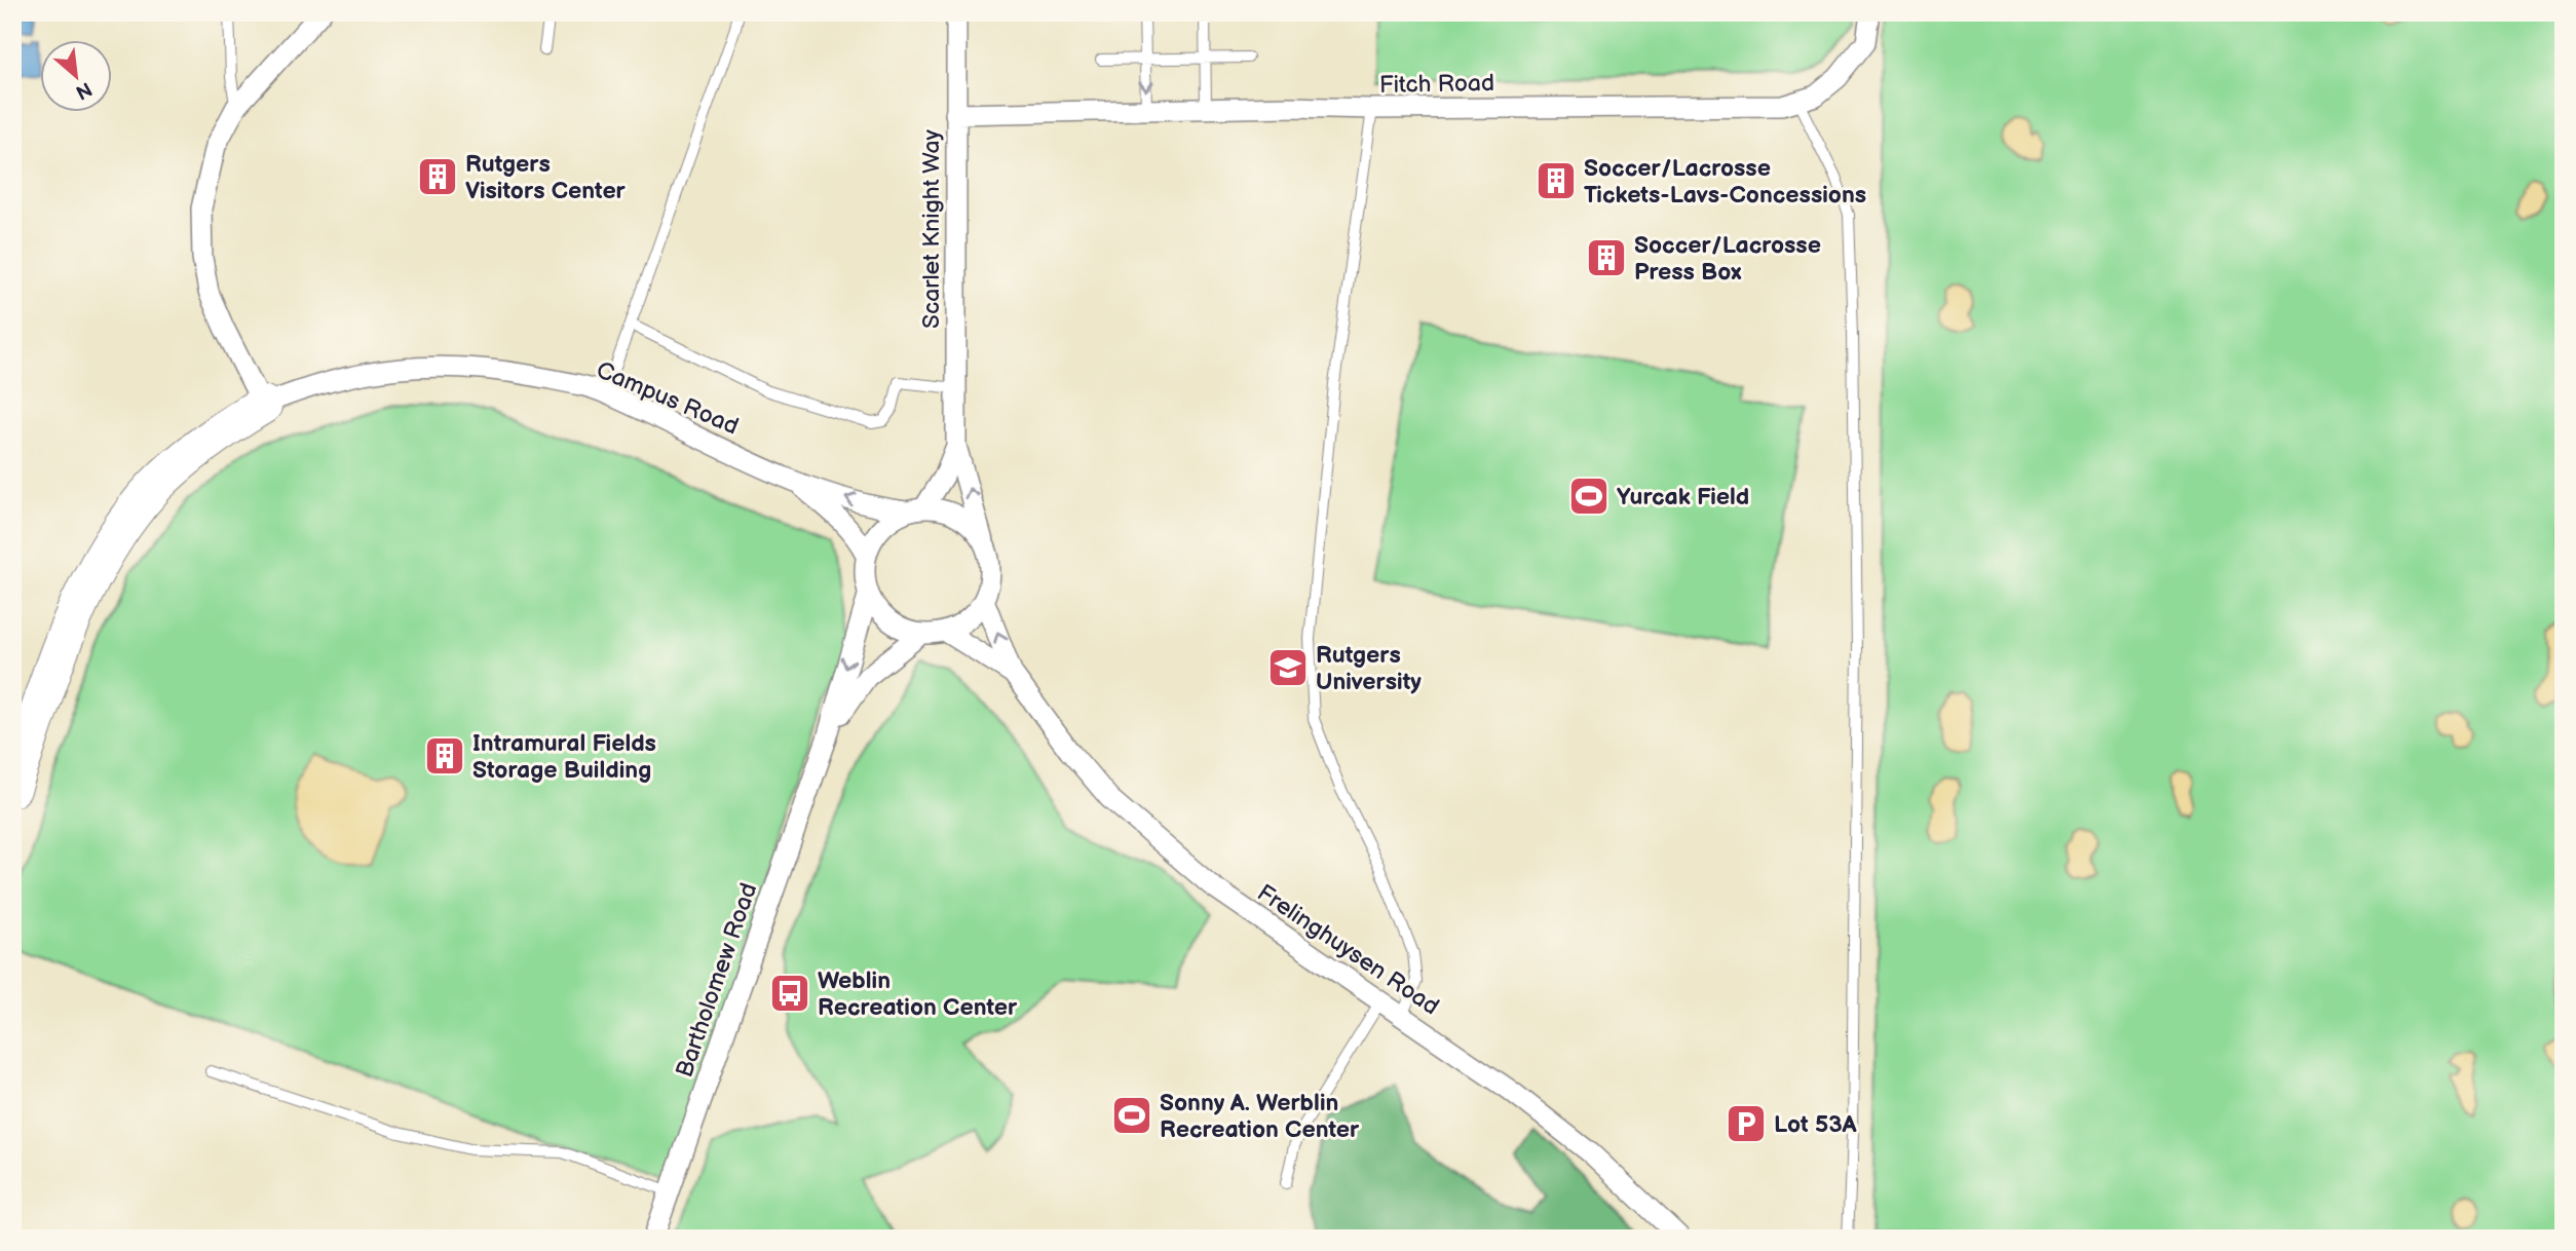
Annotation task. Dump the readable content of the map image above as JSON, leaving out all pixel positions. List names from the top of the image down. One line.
{"streets":{"street":["Fitch Road","Scarlet Knight Way","Campus Road","Frelinghuysen Road","Bartholomew Road"]},"crossings":[["Fitch Road","Scarlet Knight Way"],["Campus Road","Frelinghuysen Road"],["Campus Road","Bartholomew Road"],["Frelinghuysen Road","Bartholomew Road"]],"places":{"building":["Rutgers Visitors Center","Soccer/Lacrosse Tickets-Lavs-Concessions","Soccer/Lacrosse Press Box","Intramural Fields Storage Building"],"sports":["Yurcak Field","Sonny A. Werblin Recreation Center"],"school or university":["Rutgers University"],"bus stop":["Weblin Recreation Center"],"parking":["Lot 53A"]},"north":"bottom right"}
